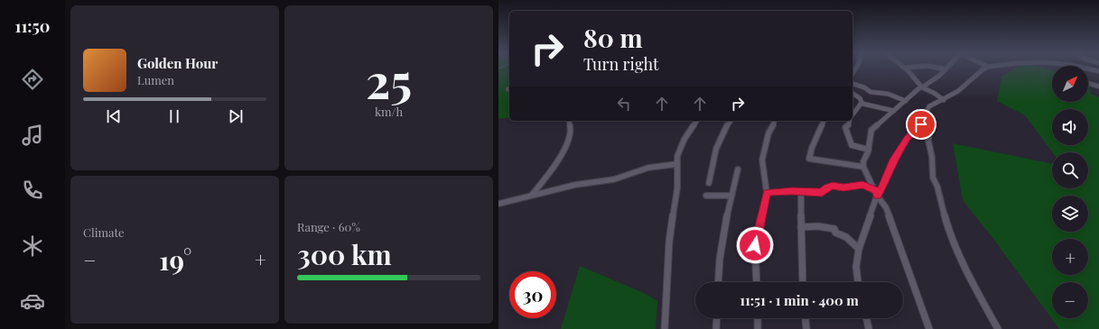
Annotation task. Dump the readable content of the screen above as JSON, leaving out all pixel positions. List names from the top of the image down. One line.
{"north":"top right","page":{"tabs":"11:50","tile":[["25","km/h"],"Climate",["Range · 60%","300 km"]],"turn":["80 m","Turn right"],"song":["Golden Hour","Lumen"],"map_buttons":["+","−"],"heat":["−","19°","+"],"limit":"30","trip":"11:51 · 1 min · 400 m"}}
